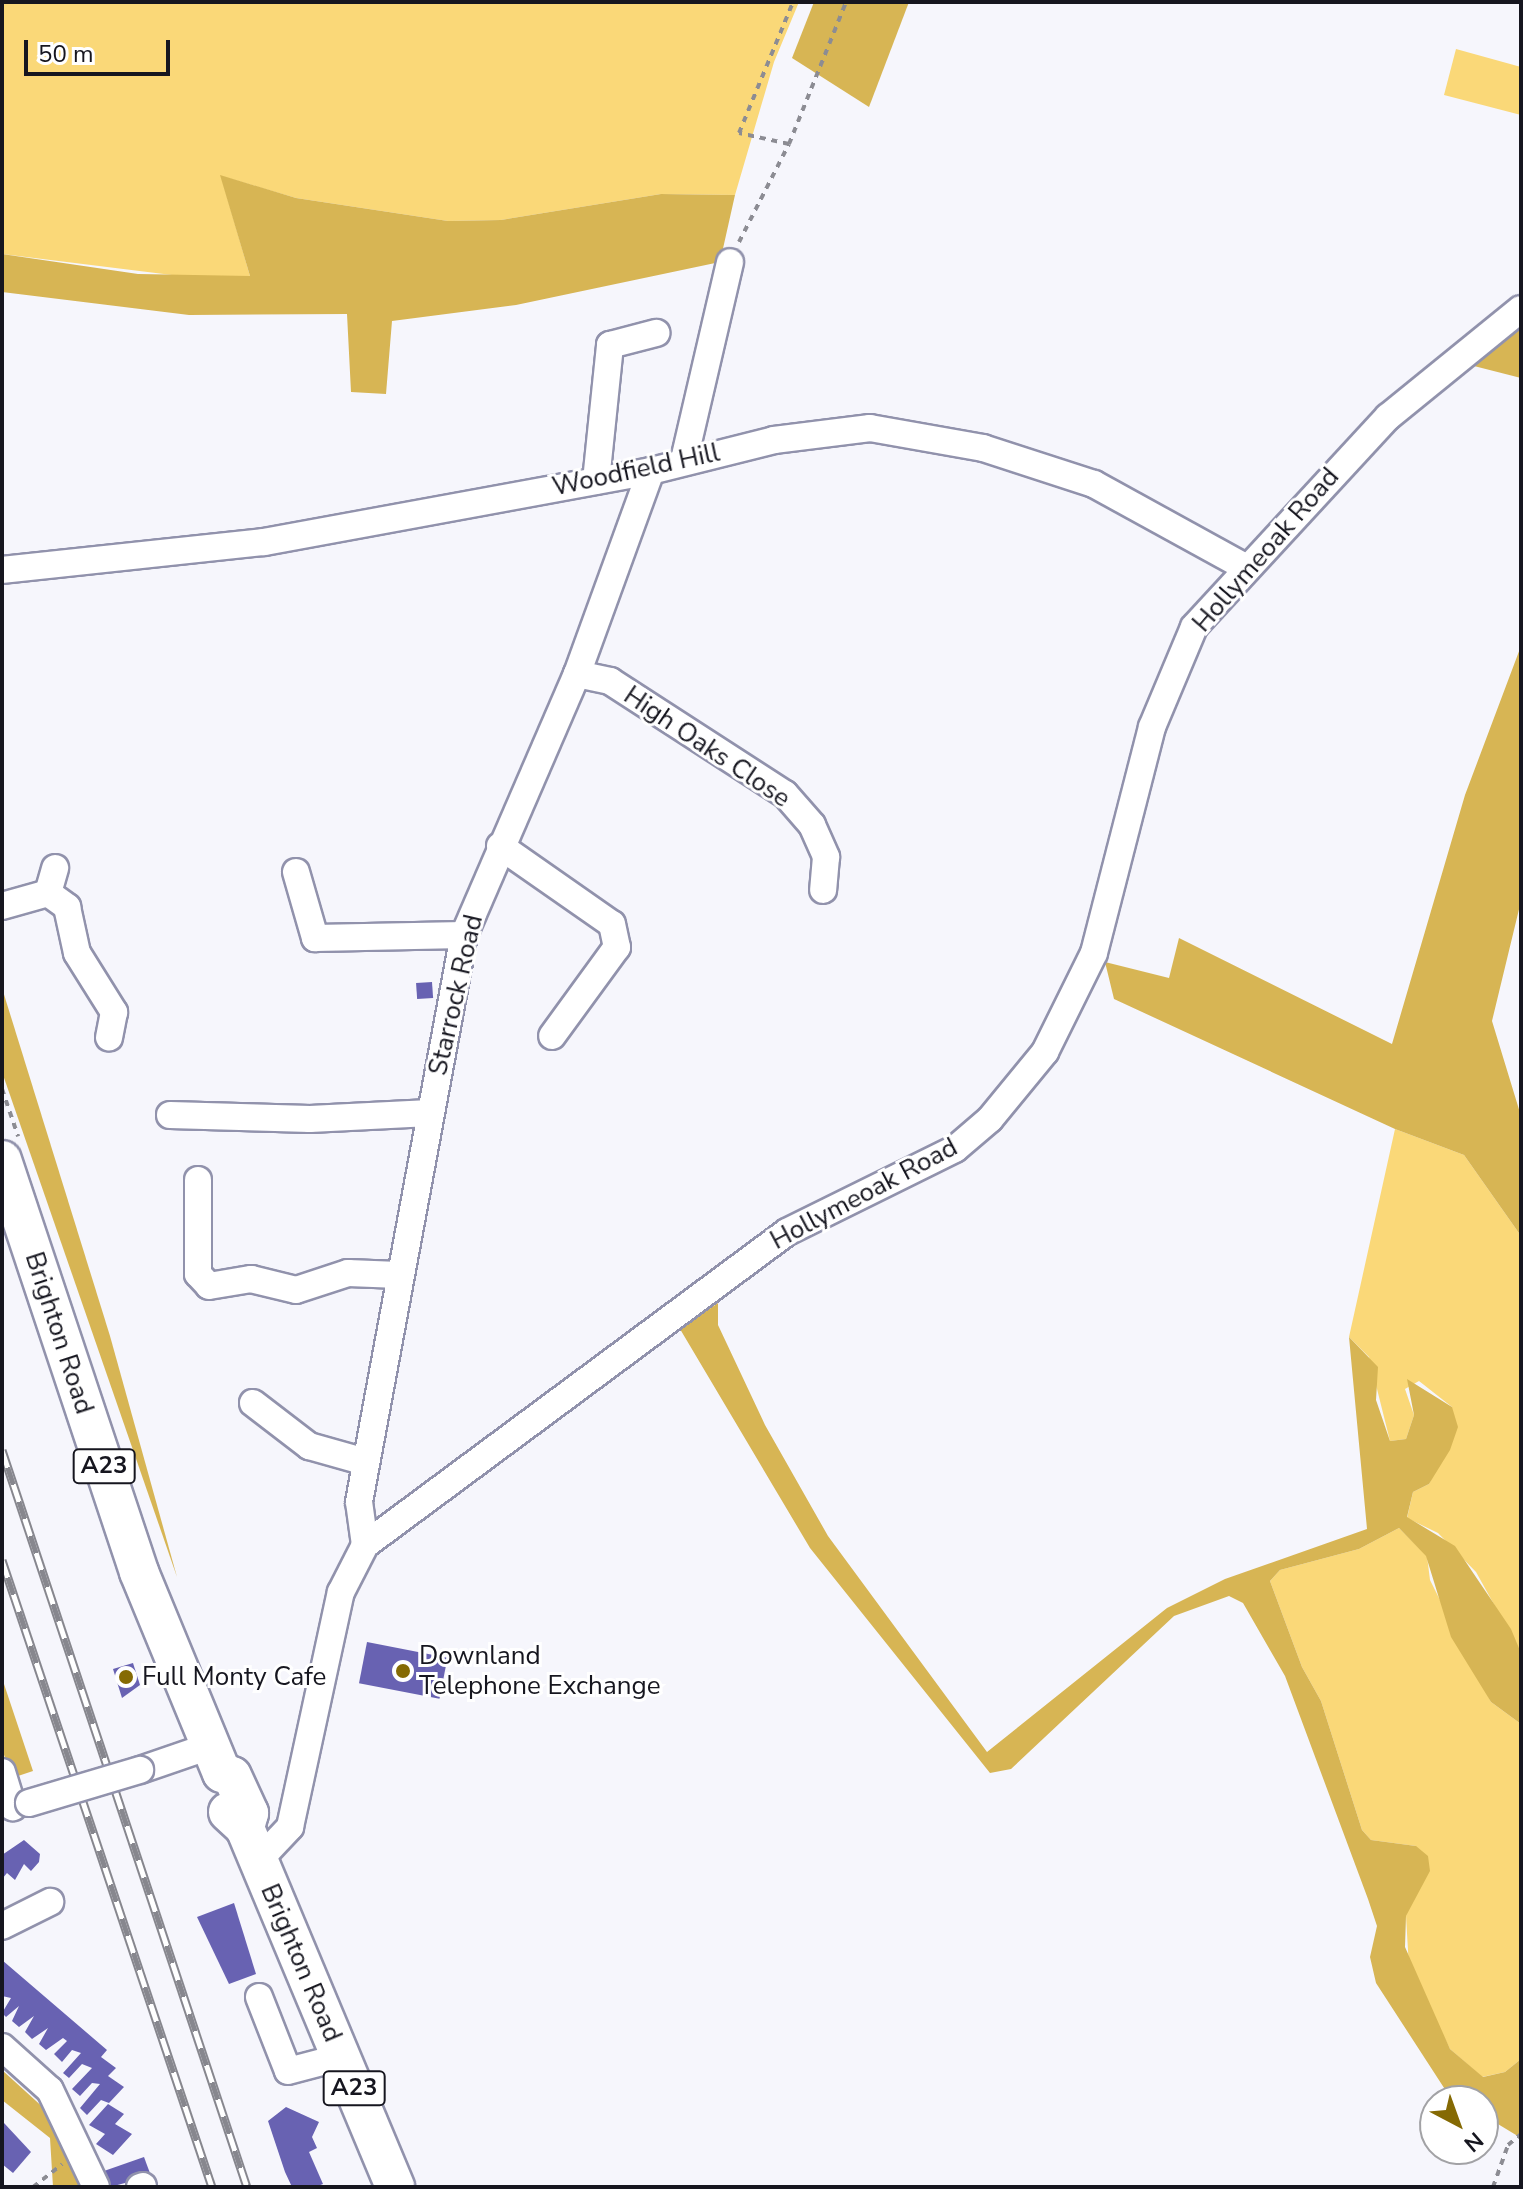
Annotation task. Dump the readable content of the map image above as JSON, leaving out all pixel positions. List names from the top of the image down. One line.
{"streets":{"highway":["Brighton Road","A23"],"street":["Woodfield Hill","Hollymeoak Road","High Oaks Close","Starrock Road"]},"crossings":[["Woodfield Hill","Hollymeoak Road"],["Woodfield Hill","Starrock Road"],["Hollymeoak Road","Starrock Road"],["Hollymeoak Road","Brighton Road"],["High Oaks Close","Starrock Road"]],"places":["Downland Telephone Exchange","Full Monty Cafe"],"scale_bar":"50 m","north":"bottom right"}
